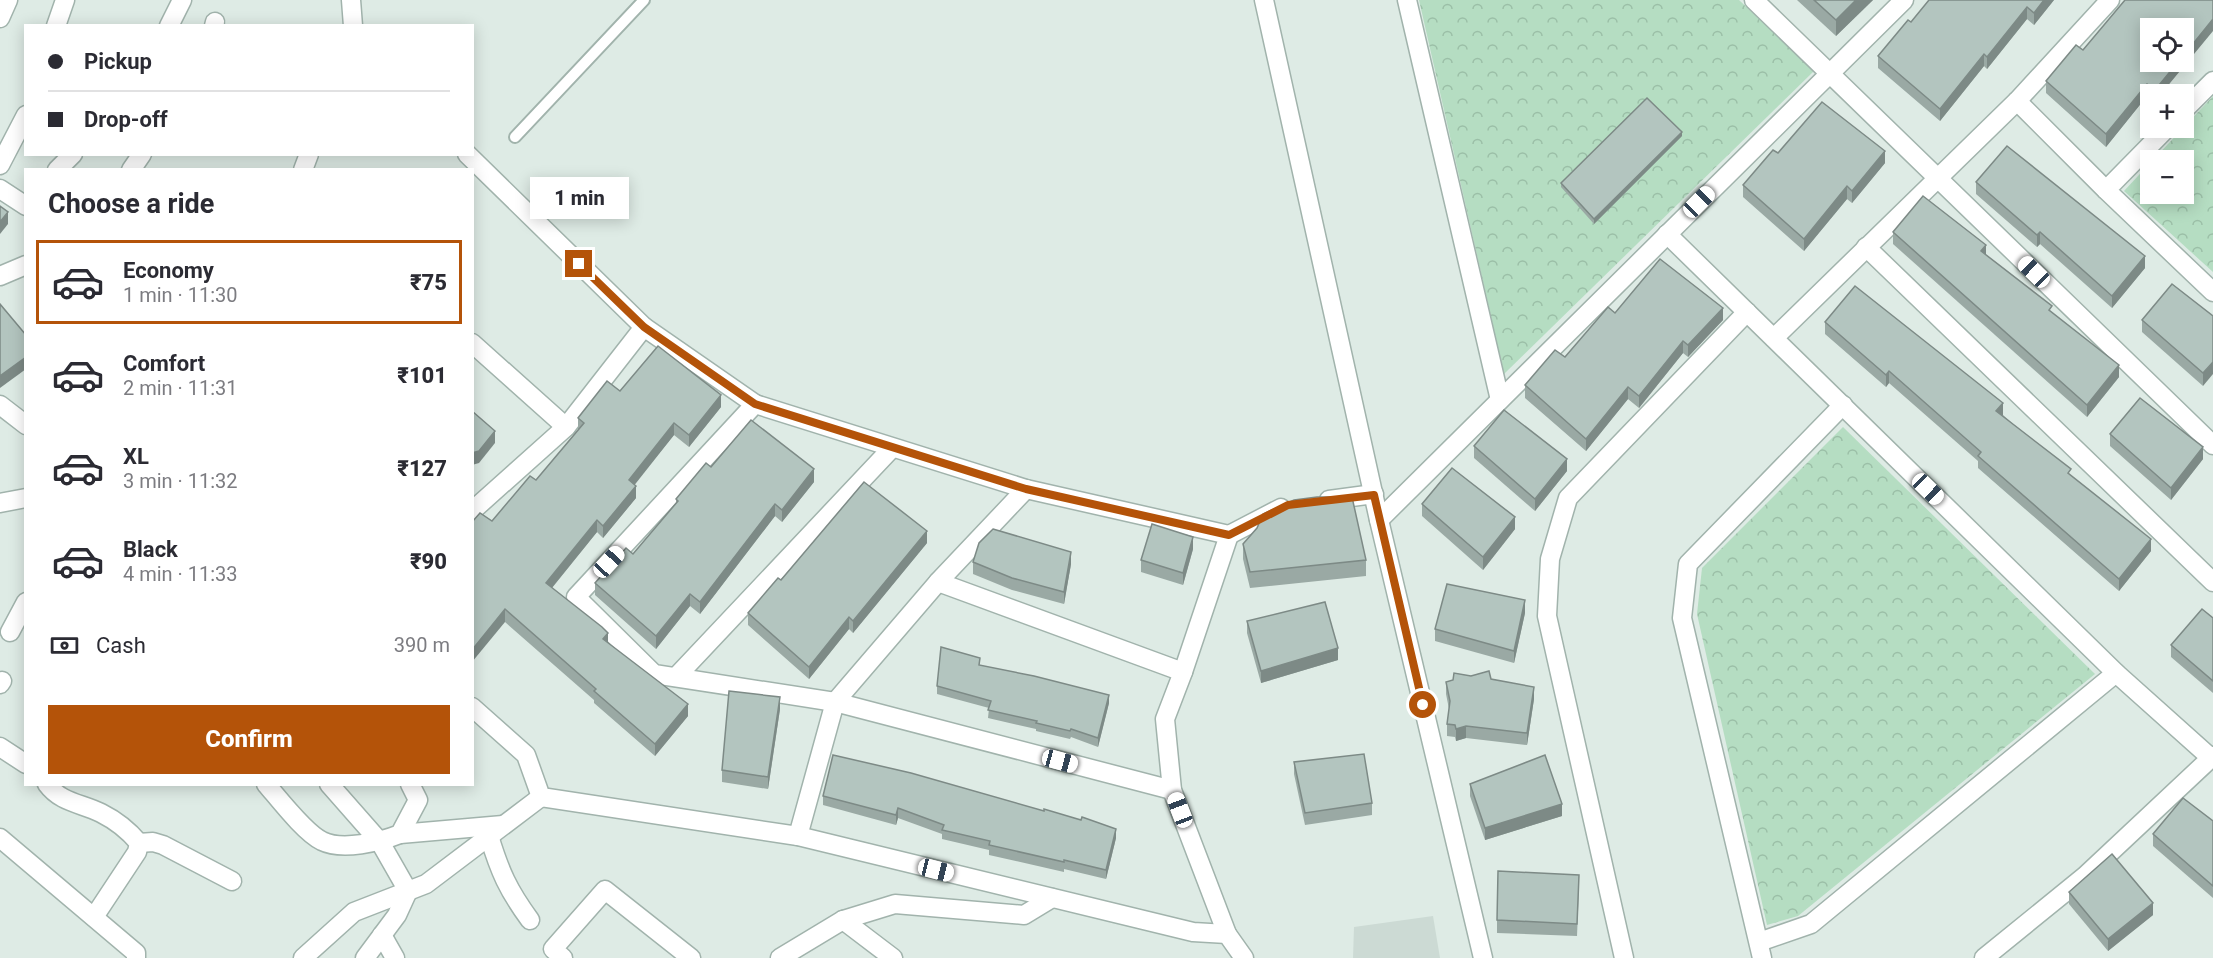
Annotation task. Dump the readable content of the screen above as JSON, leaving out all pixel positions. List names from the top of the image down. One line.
{"page":{"map_buttons":["+","−"],"banner":["Pickup","Drop-off"],"heading":"Choose a ride","bubble":"1 min","list":[{"name":"Economy","note":"1 min · 11:30","value":"₹75"},{"name":"Comfort","note":"2 min · 11:31","value":"₹101"},{"name":"XL","note":"3 min · 11:32","value":"₹127"},{"name":"Black","note":"4 min · 11:33","value":"₹90"}],"pay":["Cash","390 m"],"buttons":"Confirm"}}
